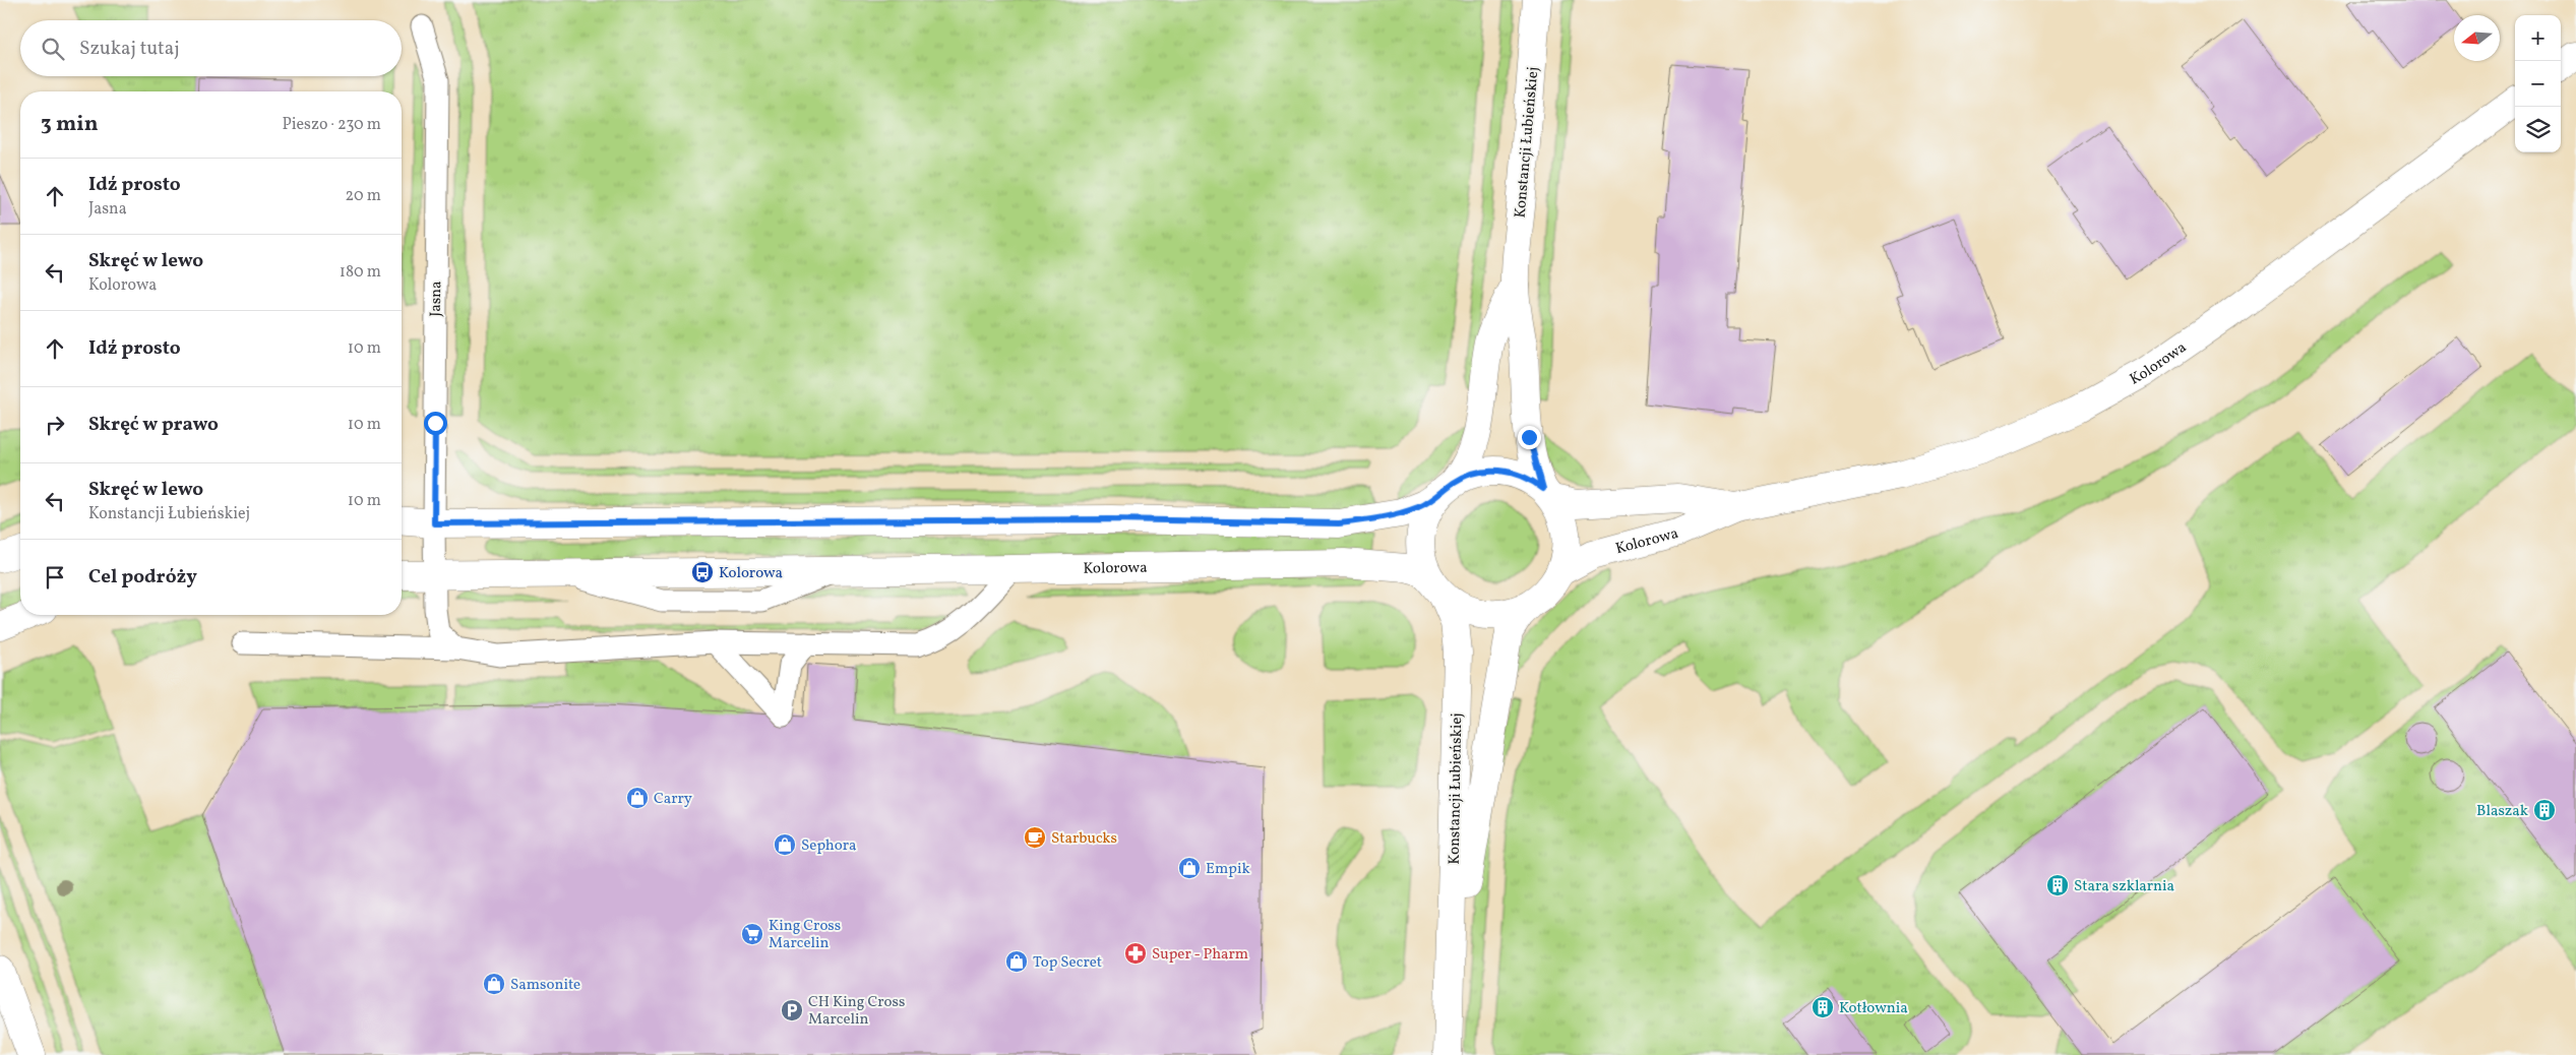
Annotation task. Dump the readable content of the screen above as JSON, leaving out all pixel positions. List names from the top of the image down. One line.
{"streets":{"street":["Konstancji Łubieńskiej","Kolorowa"],"lane":["Jasna"]},"crossings":[["Konstancji Łubieńskiej","Kolorowa"],["Jasna","Kolorowa"]],"places":{"bus stop":["Kolorowa"],"shop":["Carry","Sephora","Empik","Top Secret","Samsonite"],"building":["Blaszak","Stara szklarnia","Kotłownia"],"cafe":["Starbucks"],"supermarket":["King Cross Marcelin"],"pharmacy":["Super - Pharm"],"parking":["CH King Cross Marcelin"]},"north":"left","page":{"map_buttons":["+","−"],"search":"Szukaj tutaj","heading":["3 min","Pieszo · 230 m"],"list":[["Idź prosto","Jasna","20 m"],["Skręć w lewo","Kolorowa","180 m"],["Idź prosto","10 m"],["Skręć w prawo","10 m"],["Skręć w lewo","Konstancji Łubieńskiej","10 m"],"Cel podróży"]}}
